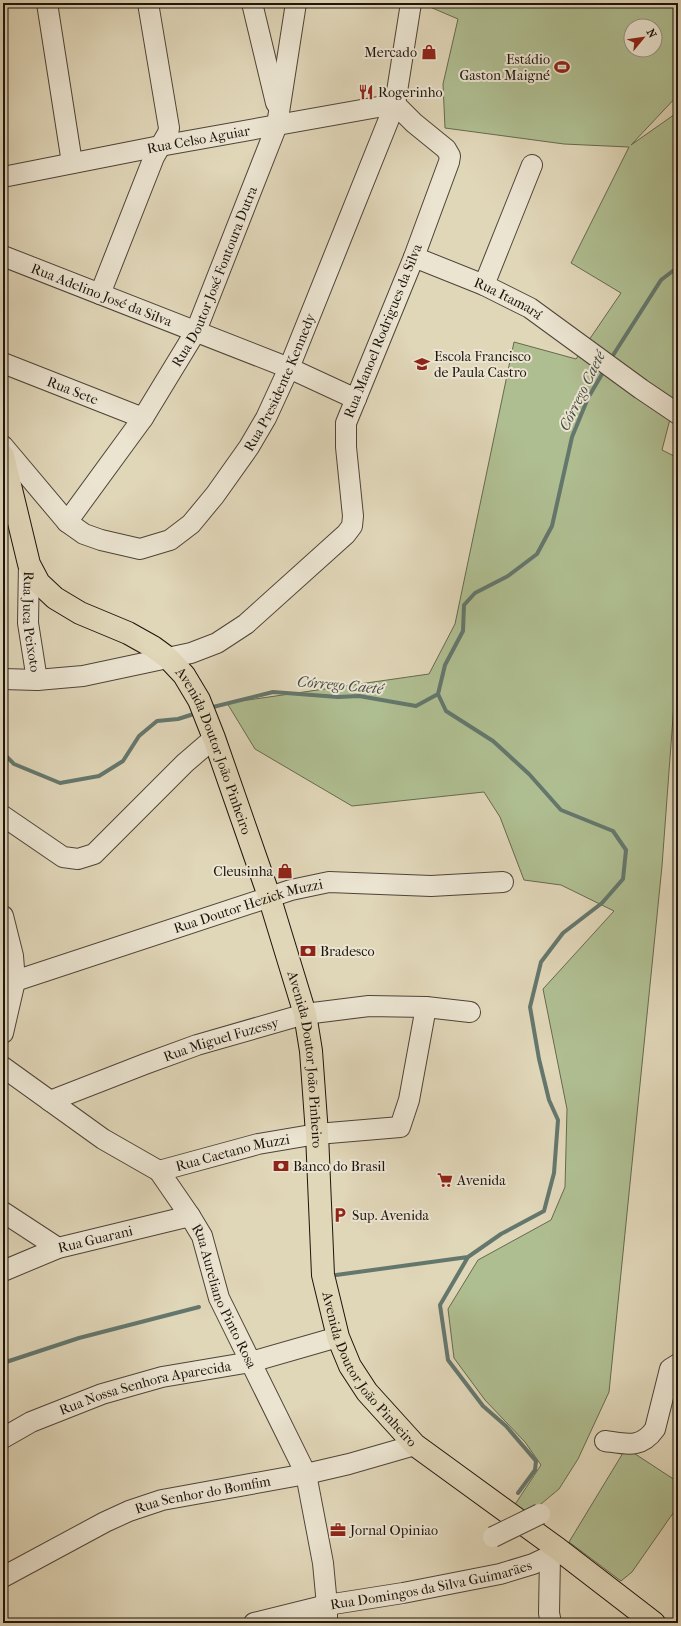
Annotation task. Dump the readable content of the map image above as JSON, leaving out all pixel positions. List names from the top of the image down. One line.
{"streets":{"main road":["Avenida Doutor João Pinheiro"],"street":["Rua Celso Aguiar","Rua Doutor José Fontoura Dutra","Rua Adelino José da Silva","Rua Itamará","Rua Manoel Rodrigues da Silva","Rua Presidente Kennedy","Rua Sete","Rua Juca Peixoto","Rua Doutor Hezick Muzzi","Rua Miguel Fuzessy","Rua Caetano Muzzi","Rua Guarani","Rua Aureliano Pinto Rosa","Rua Nossa Senhora Aparecida","Rua Senhor do Bomfim","Rua Domingos da Silva Guimarães"]},"crossings":[["Rua Celso Aguiar","Rua Doutor José Fontoura Dutra"],["Rua Celso Aguiar","Rua Manoel Rodrigues da Silva"],["Rua Celso Aguiar","Rua Presidente Kennedy"],["Rua Doutor José Fontoura Dutra","Rua Adelino José da Silva"],["Rua Doutor José Fontoura Dutra","Rua Presidente Kennedy"],["Rua Doutor José Fontoura Dutra","Rua Sete"],["Rua Adelino José da Silva","Rua Manoel Rodrigues da Silva"],["Rua Adelino José da Silva","Rua Presidente Kennedy"],["Rua Itamará","Rua Manoel Rodrigues da Silva"],["Rua Manoel Rodrigues da Silva","Rua Presidente Kennedy"],["Rua Manoel Rodrigues da Silva","Rua Juca Peixoto"],["Rua Manoel Rodrigues da Silva","Avenida Doutor João Pinheiro"],["Rua Juca Peixoto","Avenida Doutor João Pinheiro"],["Avenida Doutor João Pinheiro","Rua Doutor Hezick Muzzi"],["Avenida Doutor João Pinheiro","Rua Miguel Fuzessy"],["Avenida Doutor João Pinheiro","Rua Caetano Muzzi"],["Avenida Doutor João Pinheiro","Rua Nossa Senhora Aparecida"],["Avenida Doutor João Pinheiro","Rua Senhor do Bomfim"],["Avenida Doutor João Pinheiro","Rua Domingos da Silva Guimarães"],["Rua Miguel Fuzessy","Rua Caetano Muzzi"],["Rua Miguel Fuzessy","Rua Aureliano Pinto Rosa"],["Rua Caetano Muzzi","Rua Aureliano Pinto Rosa"],["Rua Guarani","Rua Aureliano Pinto Rosa"],["Rua Aureliano Pinto Rosa","Rua Nossa Senhora Aparecida"],["Rua Aureliano Pinto Rosa","Rua Senhor do Bomfim"],["Rua Aureliano Pinto Rosa","Rua Domingos da Silva Guimarães"]],"water":["Córrego Caeté"],"places":{"shop":["Mercado","Cleusinha"],"sports":["Estádio Gaston Maigné"],"restaurant":["Rogerinho"],"school or university":["Escola Francisco de Paula Castro"],"bank":["Bradesco","Banco do Brasil"],"supermarket":["Avenida"],"parking":["Sup. Avenida"],"office":["Jornal Opiniao"]},"north":"top right"}
